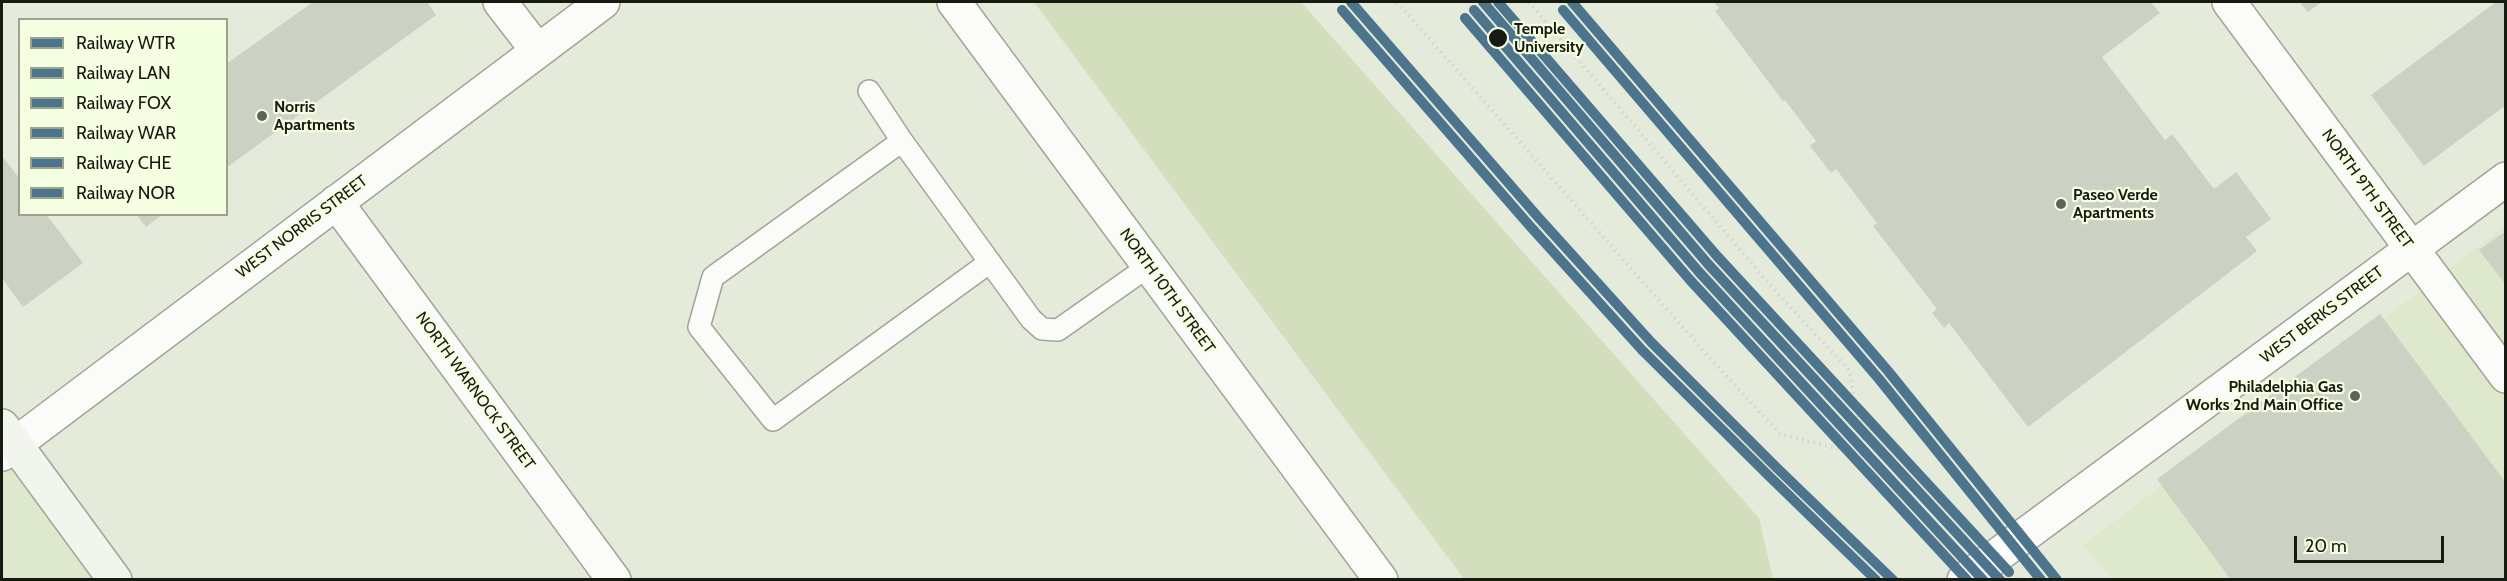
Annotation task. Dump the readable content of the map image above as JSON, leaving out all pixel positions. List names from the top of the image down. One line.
{"streets":{"street":["NORTH 9TH STREET","WEST NORRIS STREET","NORTH 10TH STREET","WEST BERKS STREET","NORTH WARNOCK STREET"]},"crossings":[["NORTH 9TH STREET","WEST BERKS STREET"],["WEST NORRIS STREET","NORTH WARNOCK STREET"]],"places":["Temple University","Norris Apartments","Paseo Verde Apartments","Philadelphia Gas Works 2nd Main Office"],"lines":["rail line WTR","rail line FOX","rail line CHE","rail line LAN","rail line NOR","rail line WAR"],"legend":["Railway WTR","Railway LAN","Railway FOX","Railway WAR","Railway CHE","Railway NOR"],"scale_bar":"20 m"}
